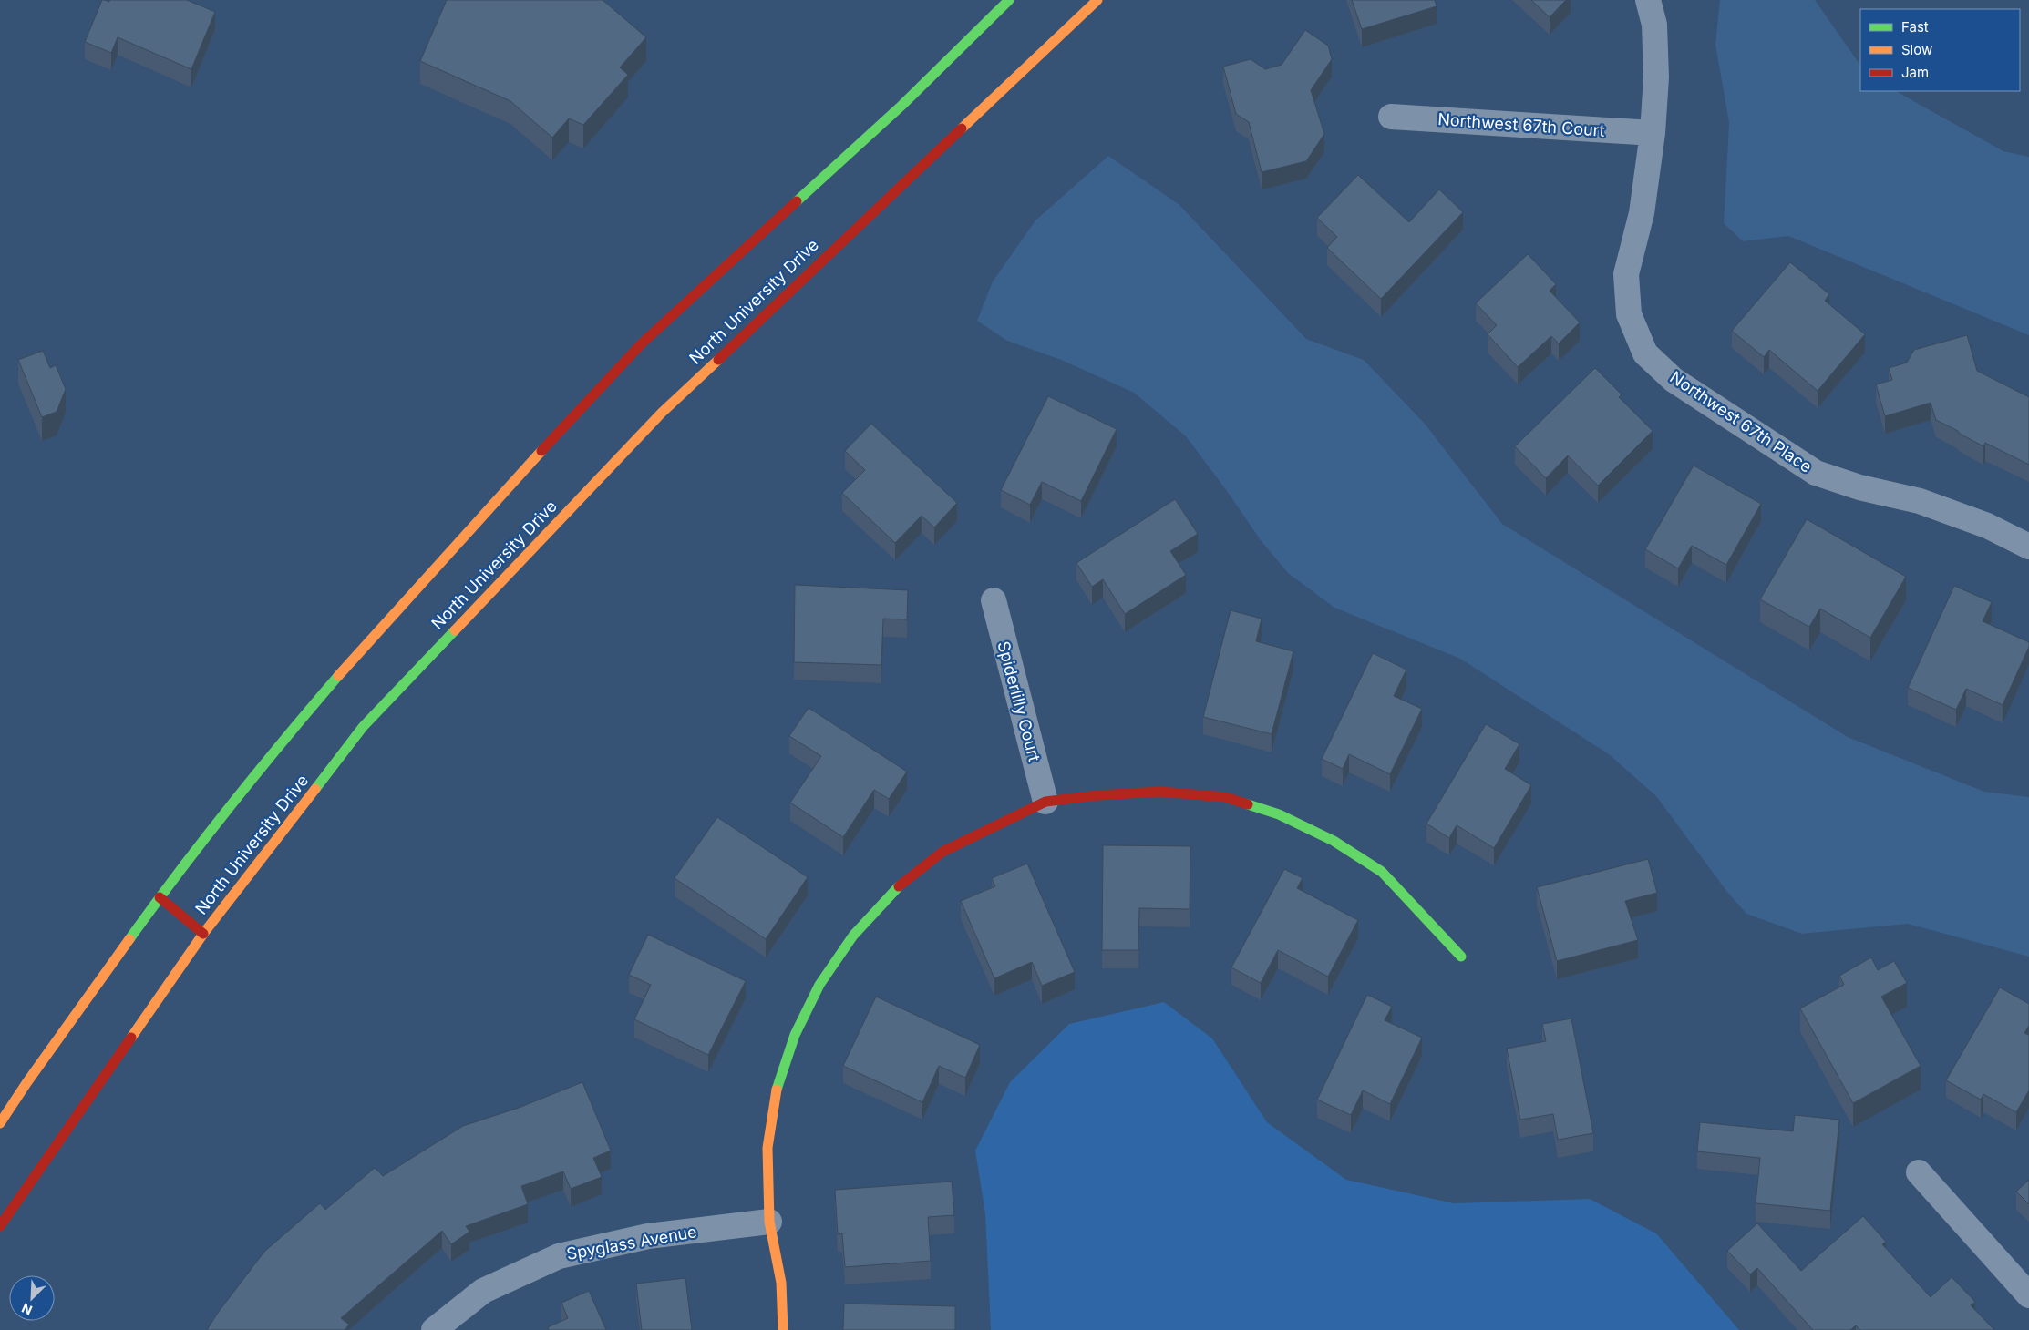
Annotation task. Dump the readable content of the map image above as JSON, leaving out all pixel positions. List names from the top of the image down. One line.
{"streets":{"main road":["North University Drive"],"street":["Northwest 67th Court","Northwest 67th Place","Spiderlilly Court","Spyglass Avenue"]},"crossings":[["Northwest 67th Court","Northwest 67th Place"]],"legend":["Fast","Slow","Jam"],"north":"bottom left"}
